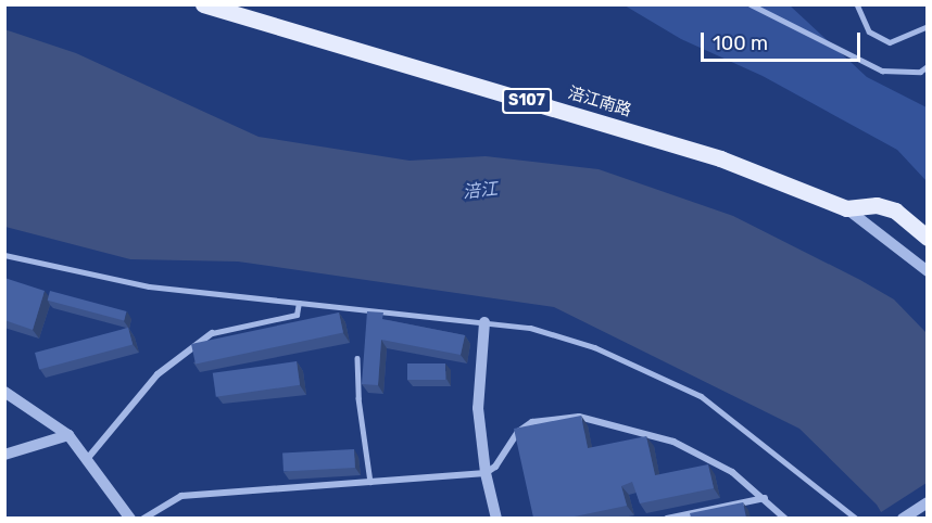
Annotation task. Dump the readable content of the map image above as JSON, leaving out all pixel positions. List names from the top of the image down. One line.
{"streets":{"main road":["S107","涪江南路"]},"crossings":[["S107","涪江南路"]],"water":["涪江"],"scale_bar":"100 m"}
